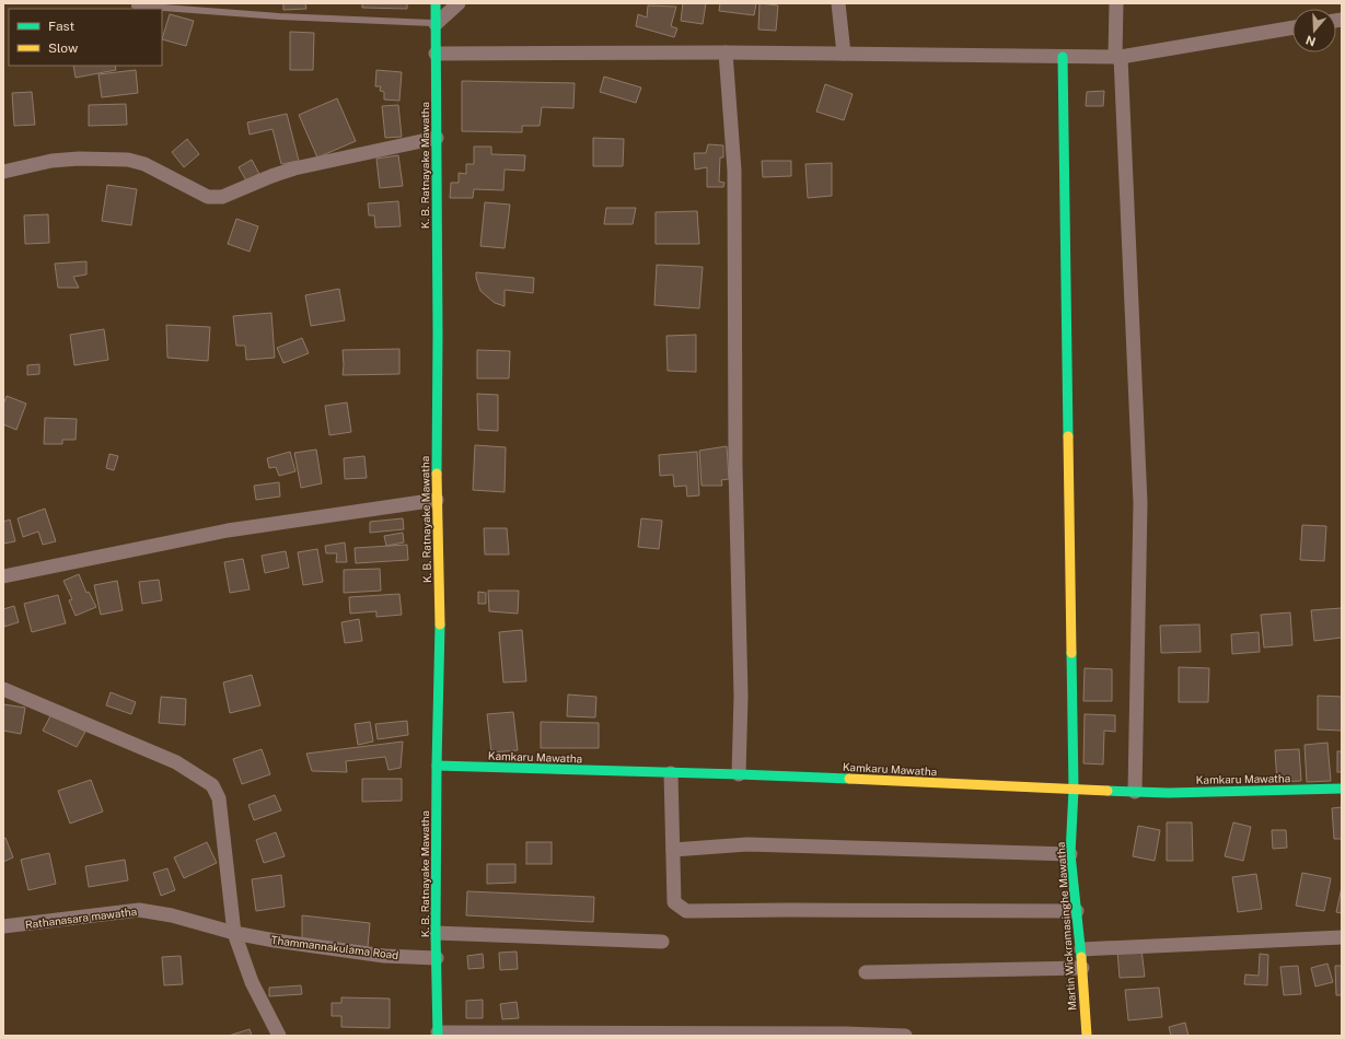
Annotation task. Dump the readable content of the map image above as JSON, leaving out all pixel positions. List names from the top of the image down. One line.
{"streets":{"main road":["K. B. Ratnayake Mawatha","Kamkaru Mawatha","Martin Wickramasinghe Mawatha"],"street":["Rathanasara mawatha","Thammannakulama Road"]},"crossings":[["K. B. Ratnayake Mawatha","Kamkaru Mawatha"],["K. B. Ratnayake Mawatha","Thammannakulama Road"],["Kamkaru Mawatha","Martin Wickramasinghe Mawatha"],["Rathanasara mawatha","Thammannakulama Road"]],"legend":["Fast","Slow"],"north":"bottom"}
